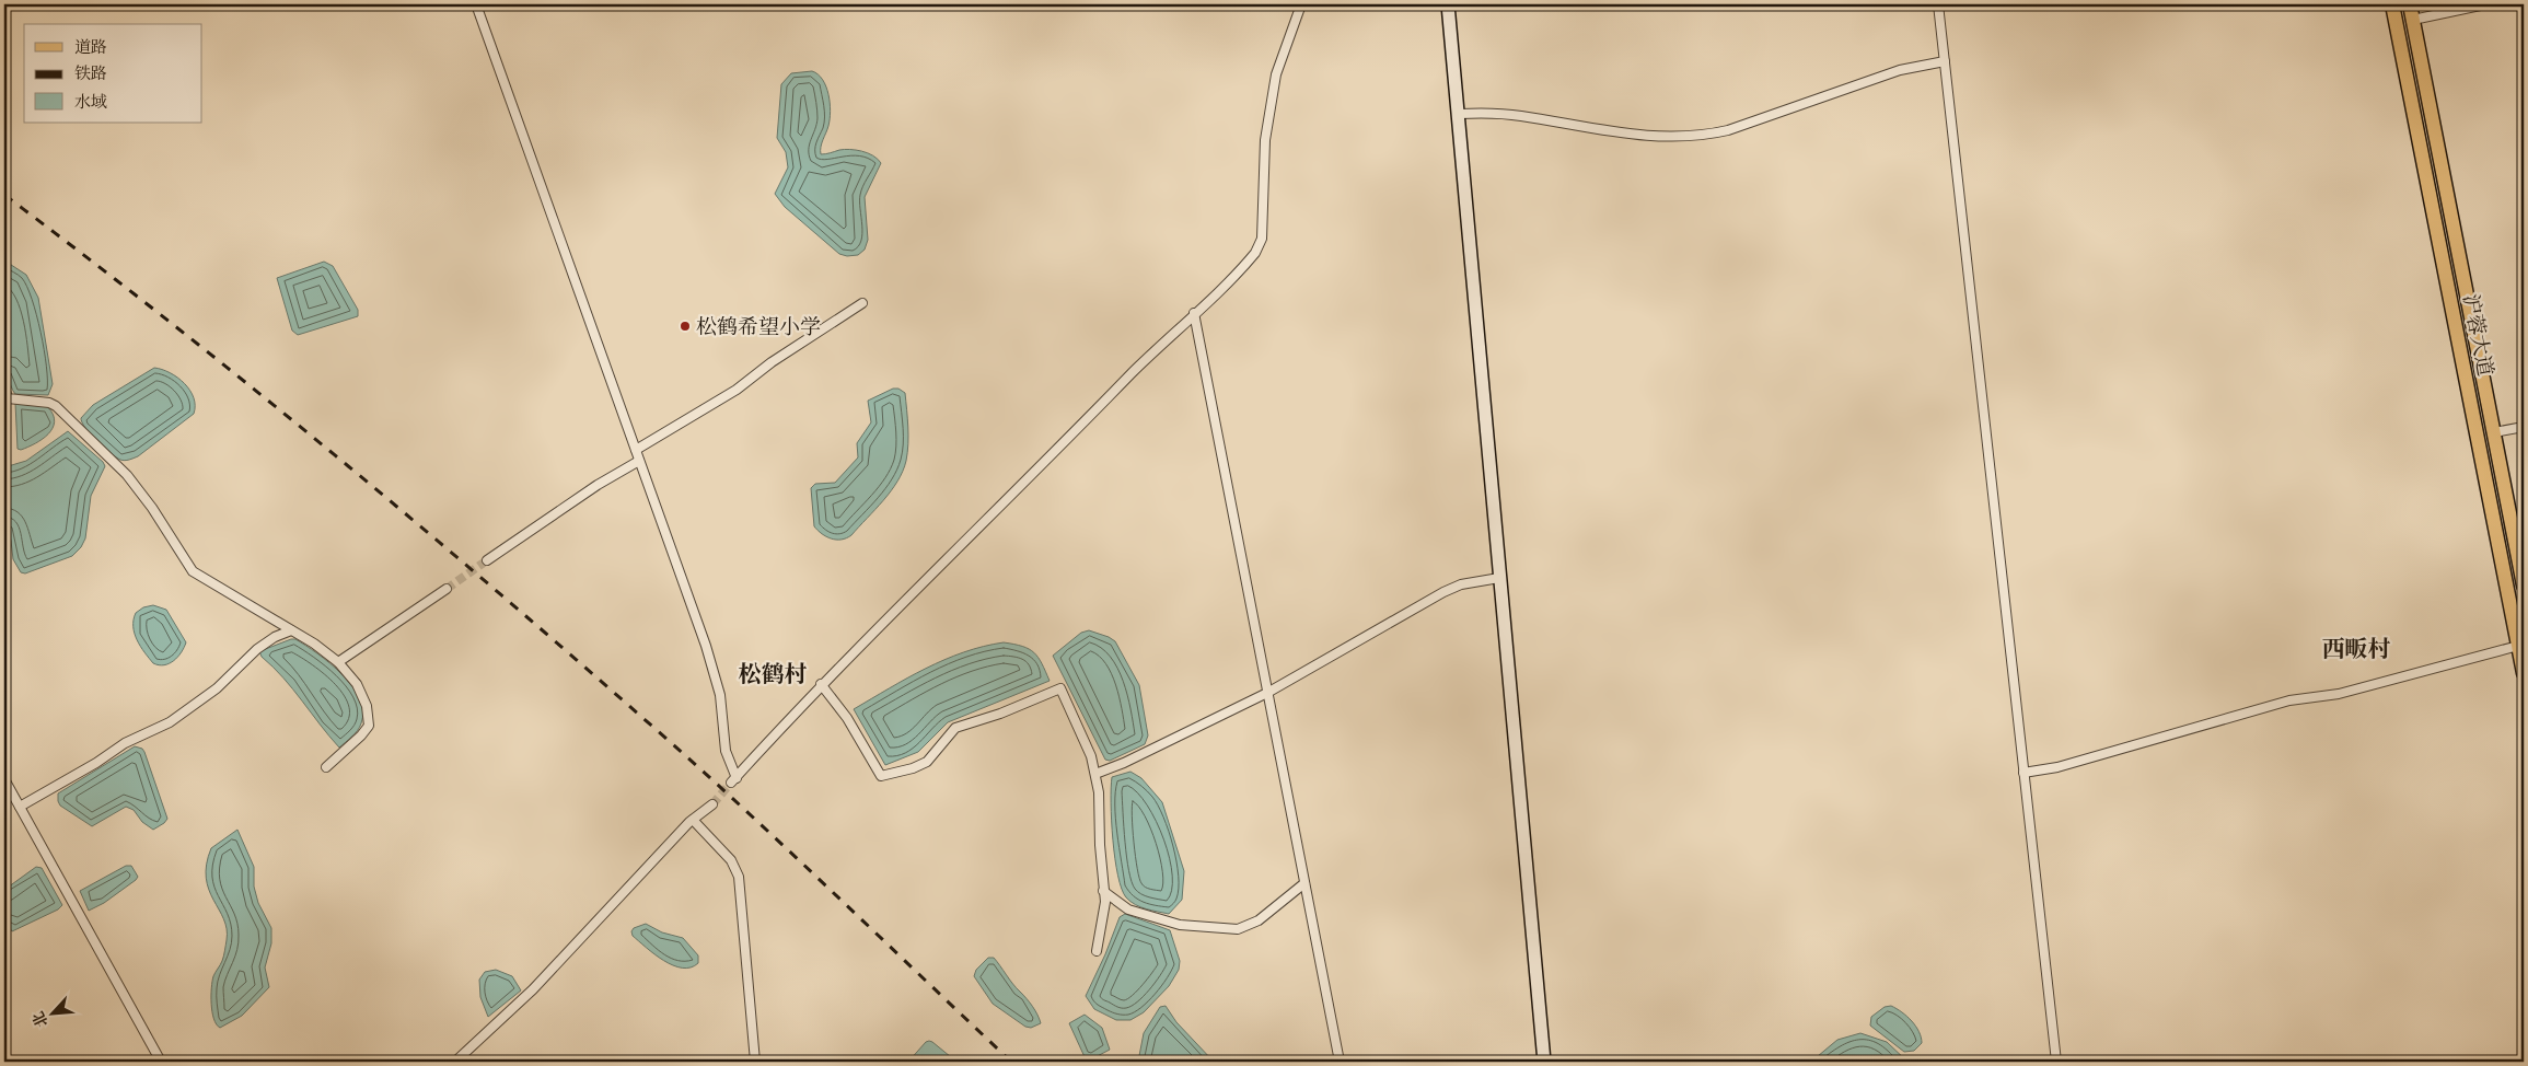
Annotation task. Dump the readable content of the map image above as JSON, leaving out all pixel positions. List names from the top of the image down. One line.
{"streets":{"main road":["沪蓉大道"]},"districts":["西畈村","松鹤村"],"places":["松鹤希望小学"],"legend":["道路","铁路","水域"],"north":"bottom left"}
